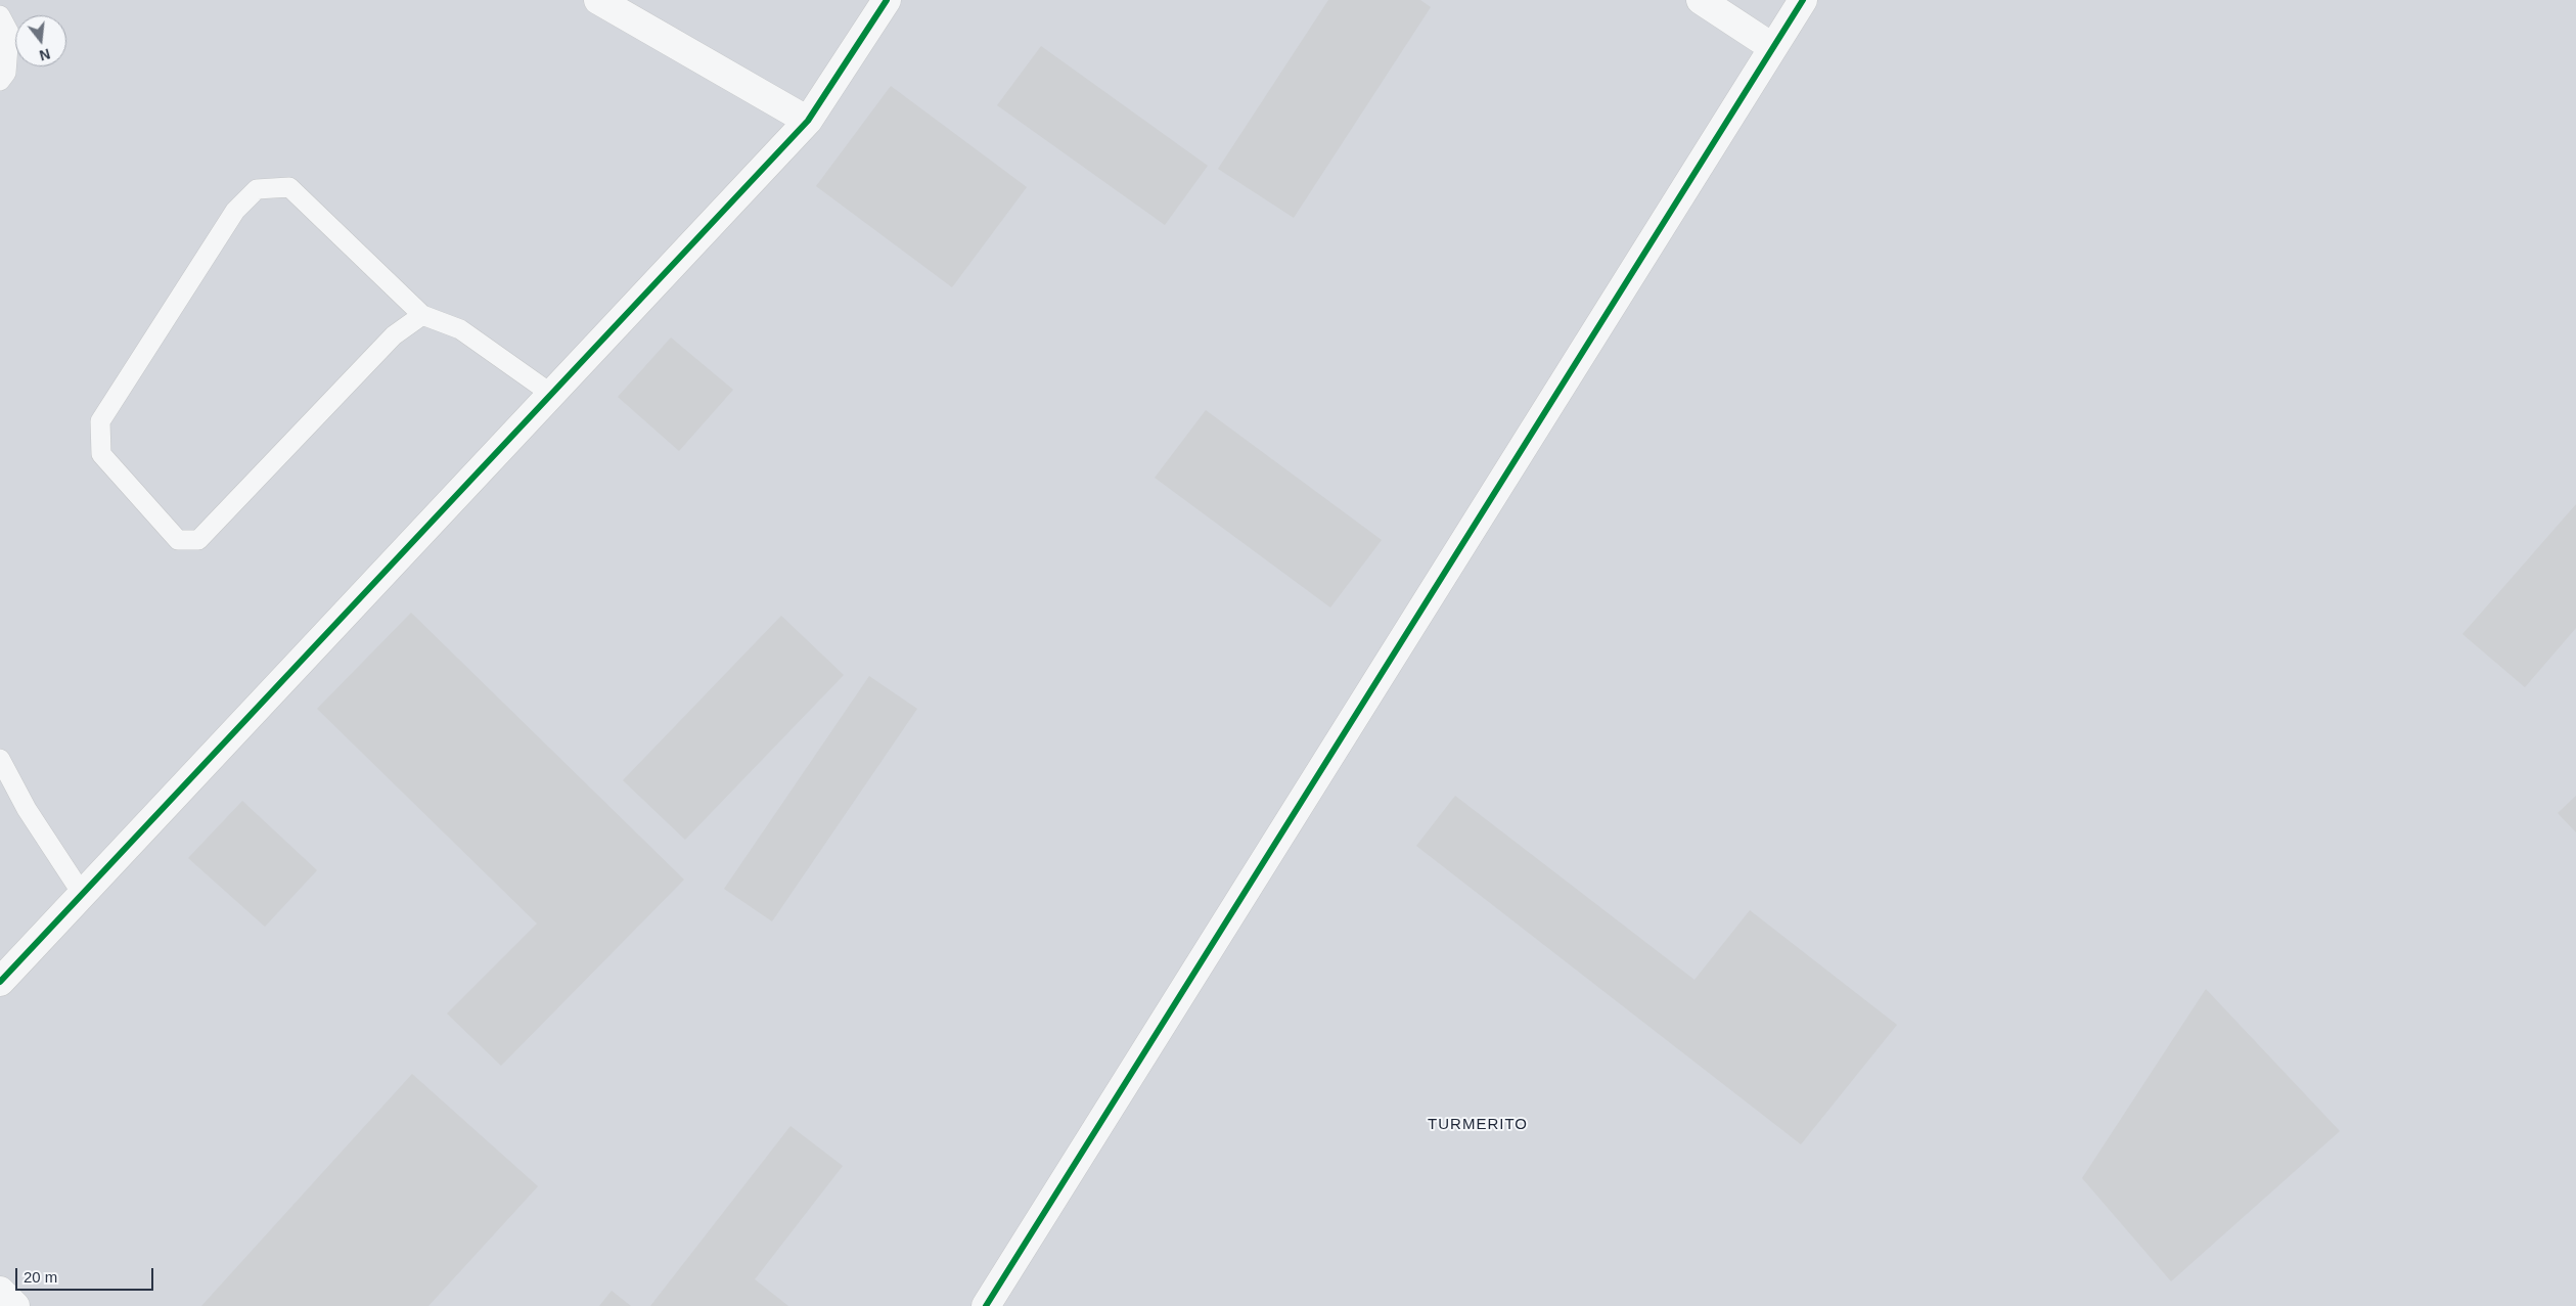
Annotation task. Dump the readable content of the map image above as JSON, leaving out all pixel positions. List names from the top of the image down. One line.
{"districts":["TURMERITO"],"scale_bar":"20 m","north":"bottom"}
